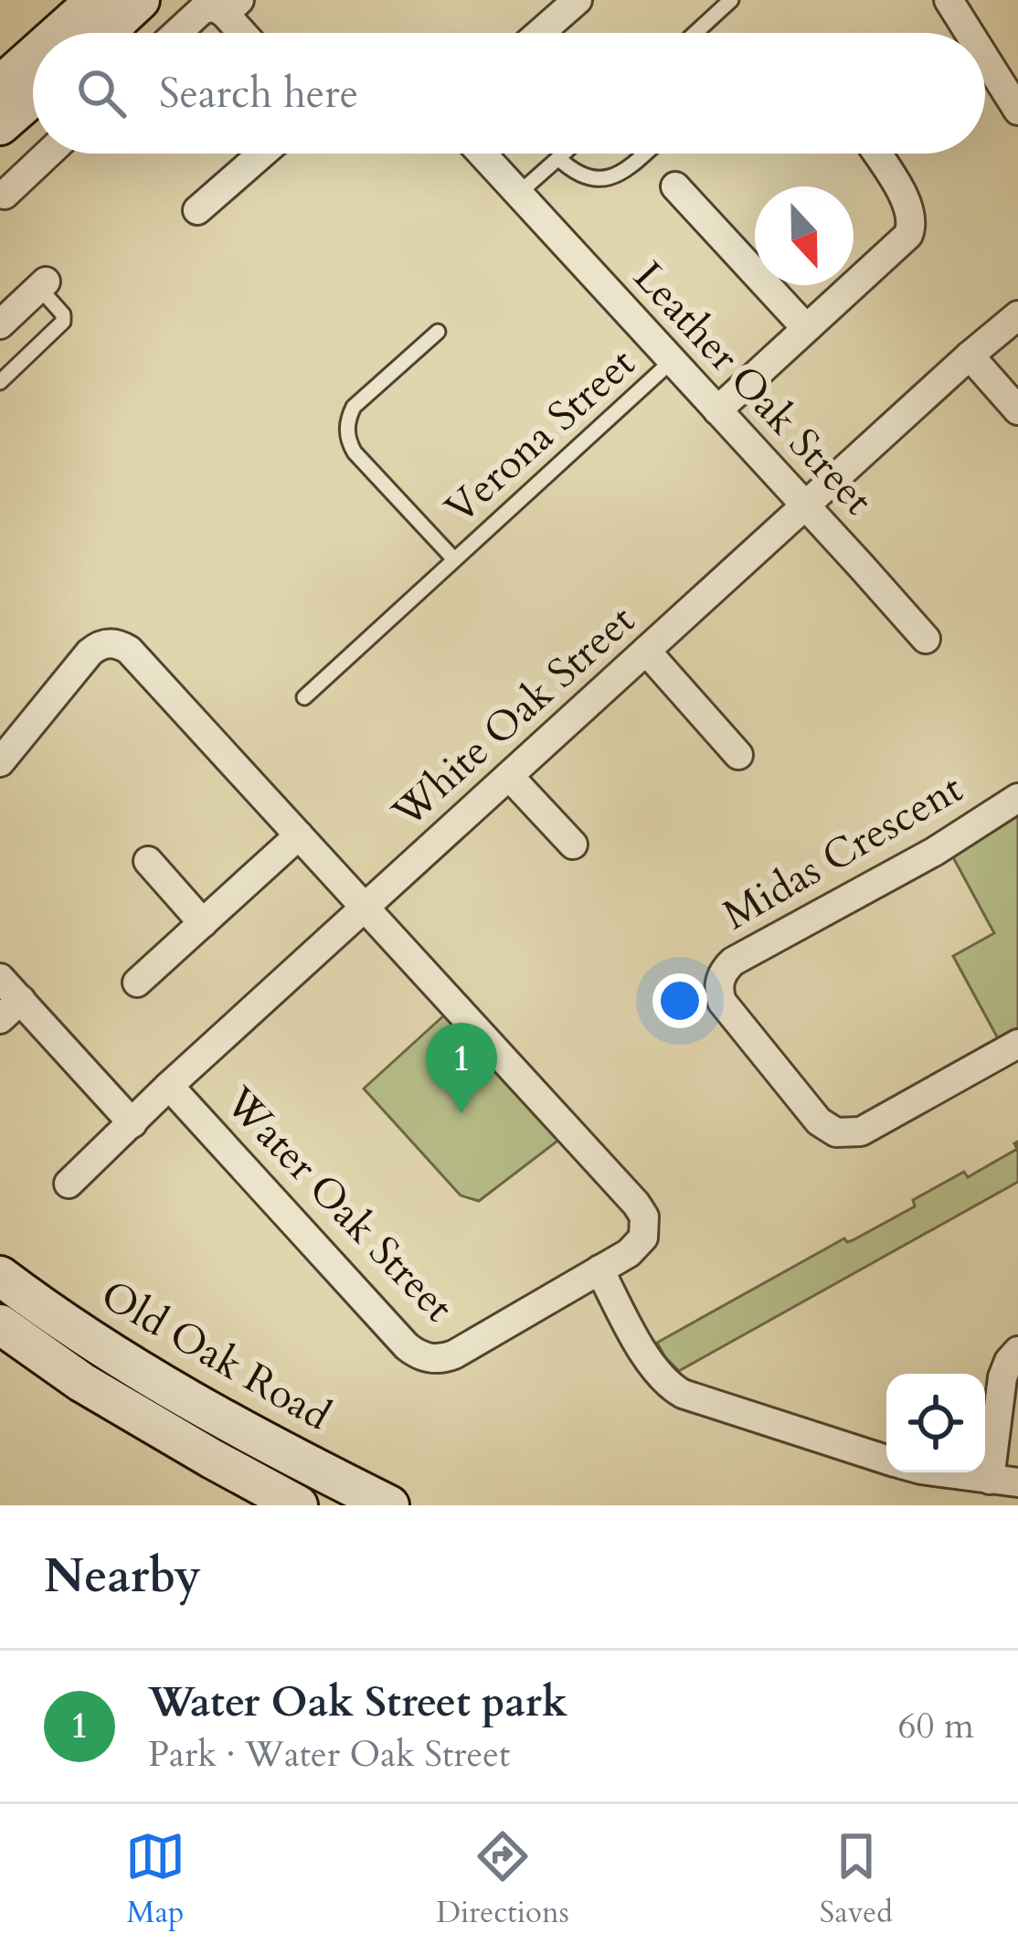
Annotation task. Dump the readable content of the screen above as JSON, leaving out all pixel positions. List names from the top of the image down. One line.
{"streets":{"main road":["Old Oak Road"],"street":["Leather Oak Street","White Oak Street","Midas Crescent","Water Oak Street"],"lane":["Verona Street"]},"crossings":[["Leather Oak Street","Verona Street"],["Leather Oak Street","White Oak Street"],["White Oak Street","Water Oak Street"]],"north":"bottom","page":{"search":"Search here","pins":"1","heading":"Nearby","list":[{"mark":"1","name":"Water Oak Street park","note":"Park · Water Oak Street","value":"60 m"}],"nav":["Map","Directions","Saved"]}}
